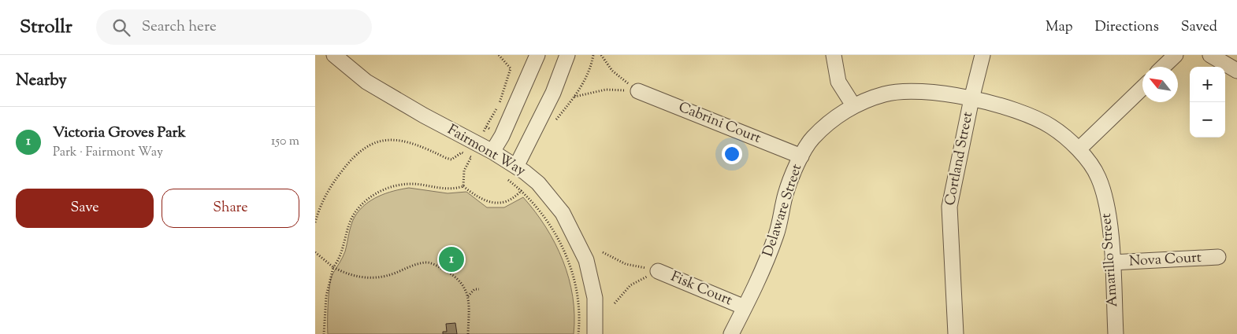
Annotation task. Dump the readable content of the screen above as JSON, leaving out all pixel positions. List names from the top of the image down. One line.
{"streets":{"street":["Cabrini Court","Fairmont Way","Cortland Street","Delaware Street","Amarillo Street","Nova Court","Fisk Court"]},"crossings":[["Cabrini Court","Delaware Street"],["Cortland Street","Delaware Street"],["Cortland Street","Amarillo Street"],["Delaware Street","Amarillo Street"],["Delaware Street","Fisk Court"],["Amarillo Street","Nova Court"]],"north":"top left","page":{"header":"Strollr","search":"Search here","nav":["Map","Directions","Saved"],"heading":"Nearby","map_buttons":["+","−"],"list":[{"mark":"1","name":"Victoria Groves Park","note":"Park · Fairmont Way","value":"150 m"}],"buttons":["Save","Share"],"pins":"1"}}
